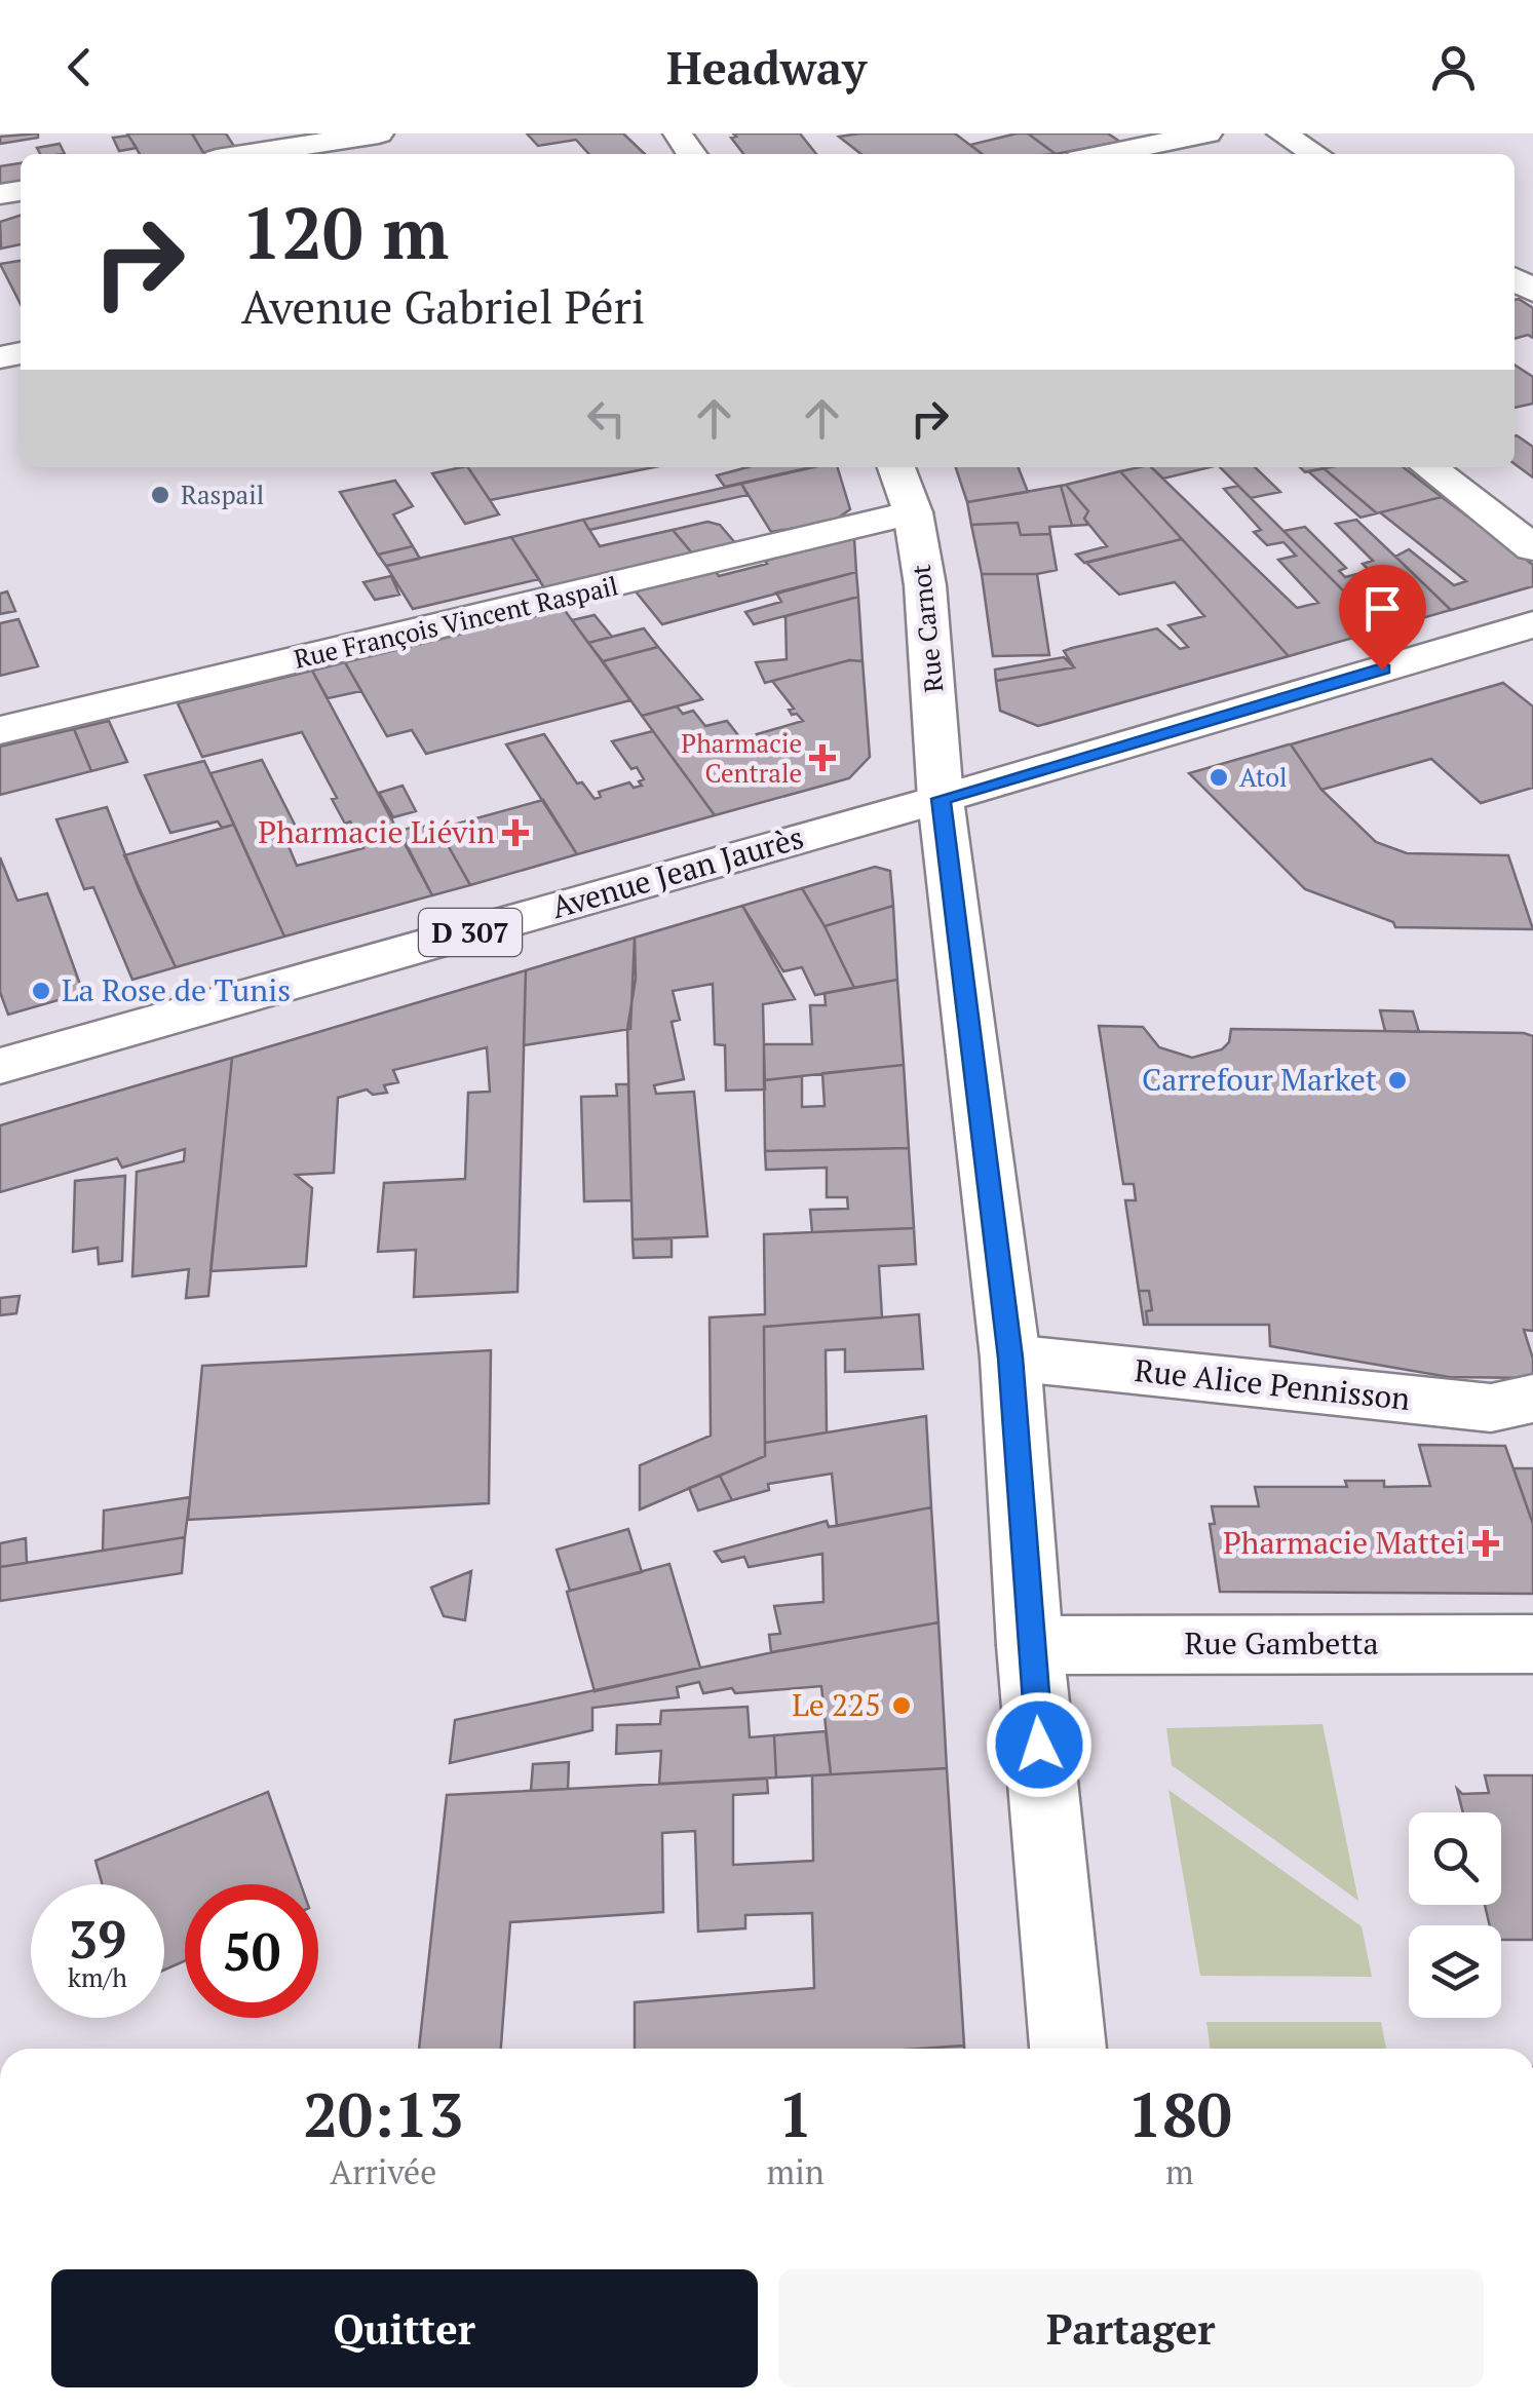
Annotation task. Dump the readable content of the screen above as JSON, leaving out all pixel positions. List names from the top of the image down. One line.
{"streets":{"main road":["Rue François Vincent Raspail","Rue Carnot","Avenue Jean Jaurès","D 307","Rue Alice Pennisson","Rue Gambetta"]},"crossings":[["Rue François Vincent Raspail","Rue Carnot"],["Rue Carnot","Avenue Jean Jaurès"],["Rue Carnot","D 307"],["Rue Carnot","Rue Alice Pennisson"],["Rue Carnot","Rue Gambetta"],["Avenue Jean Jaurès","D 307"]],"places":{"other":["Raspail","Atol","La Rose de Tunis","Carrefour Market","Le 225"],"health":["Pharmacie Centrale","Pharmacie Liévin","Pharmacie Mattei"]},"page":{"header":"Headway","turn":["120 m","Avenue Gabriel Péri"],"speed":"39 km/h","limit":"50","eta":["20:13","Arrivée","1","min","180","m"],"buttons":["Quitter","Partager"]}}
